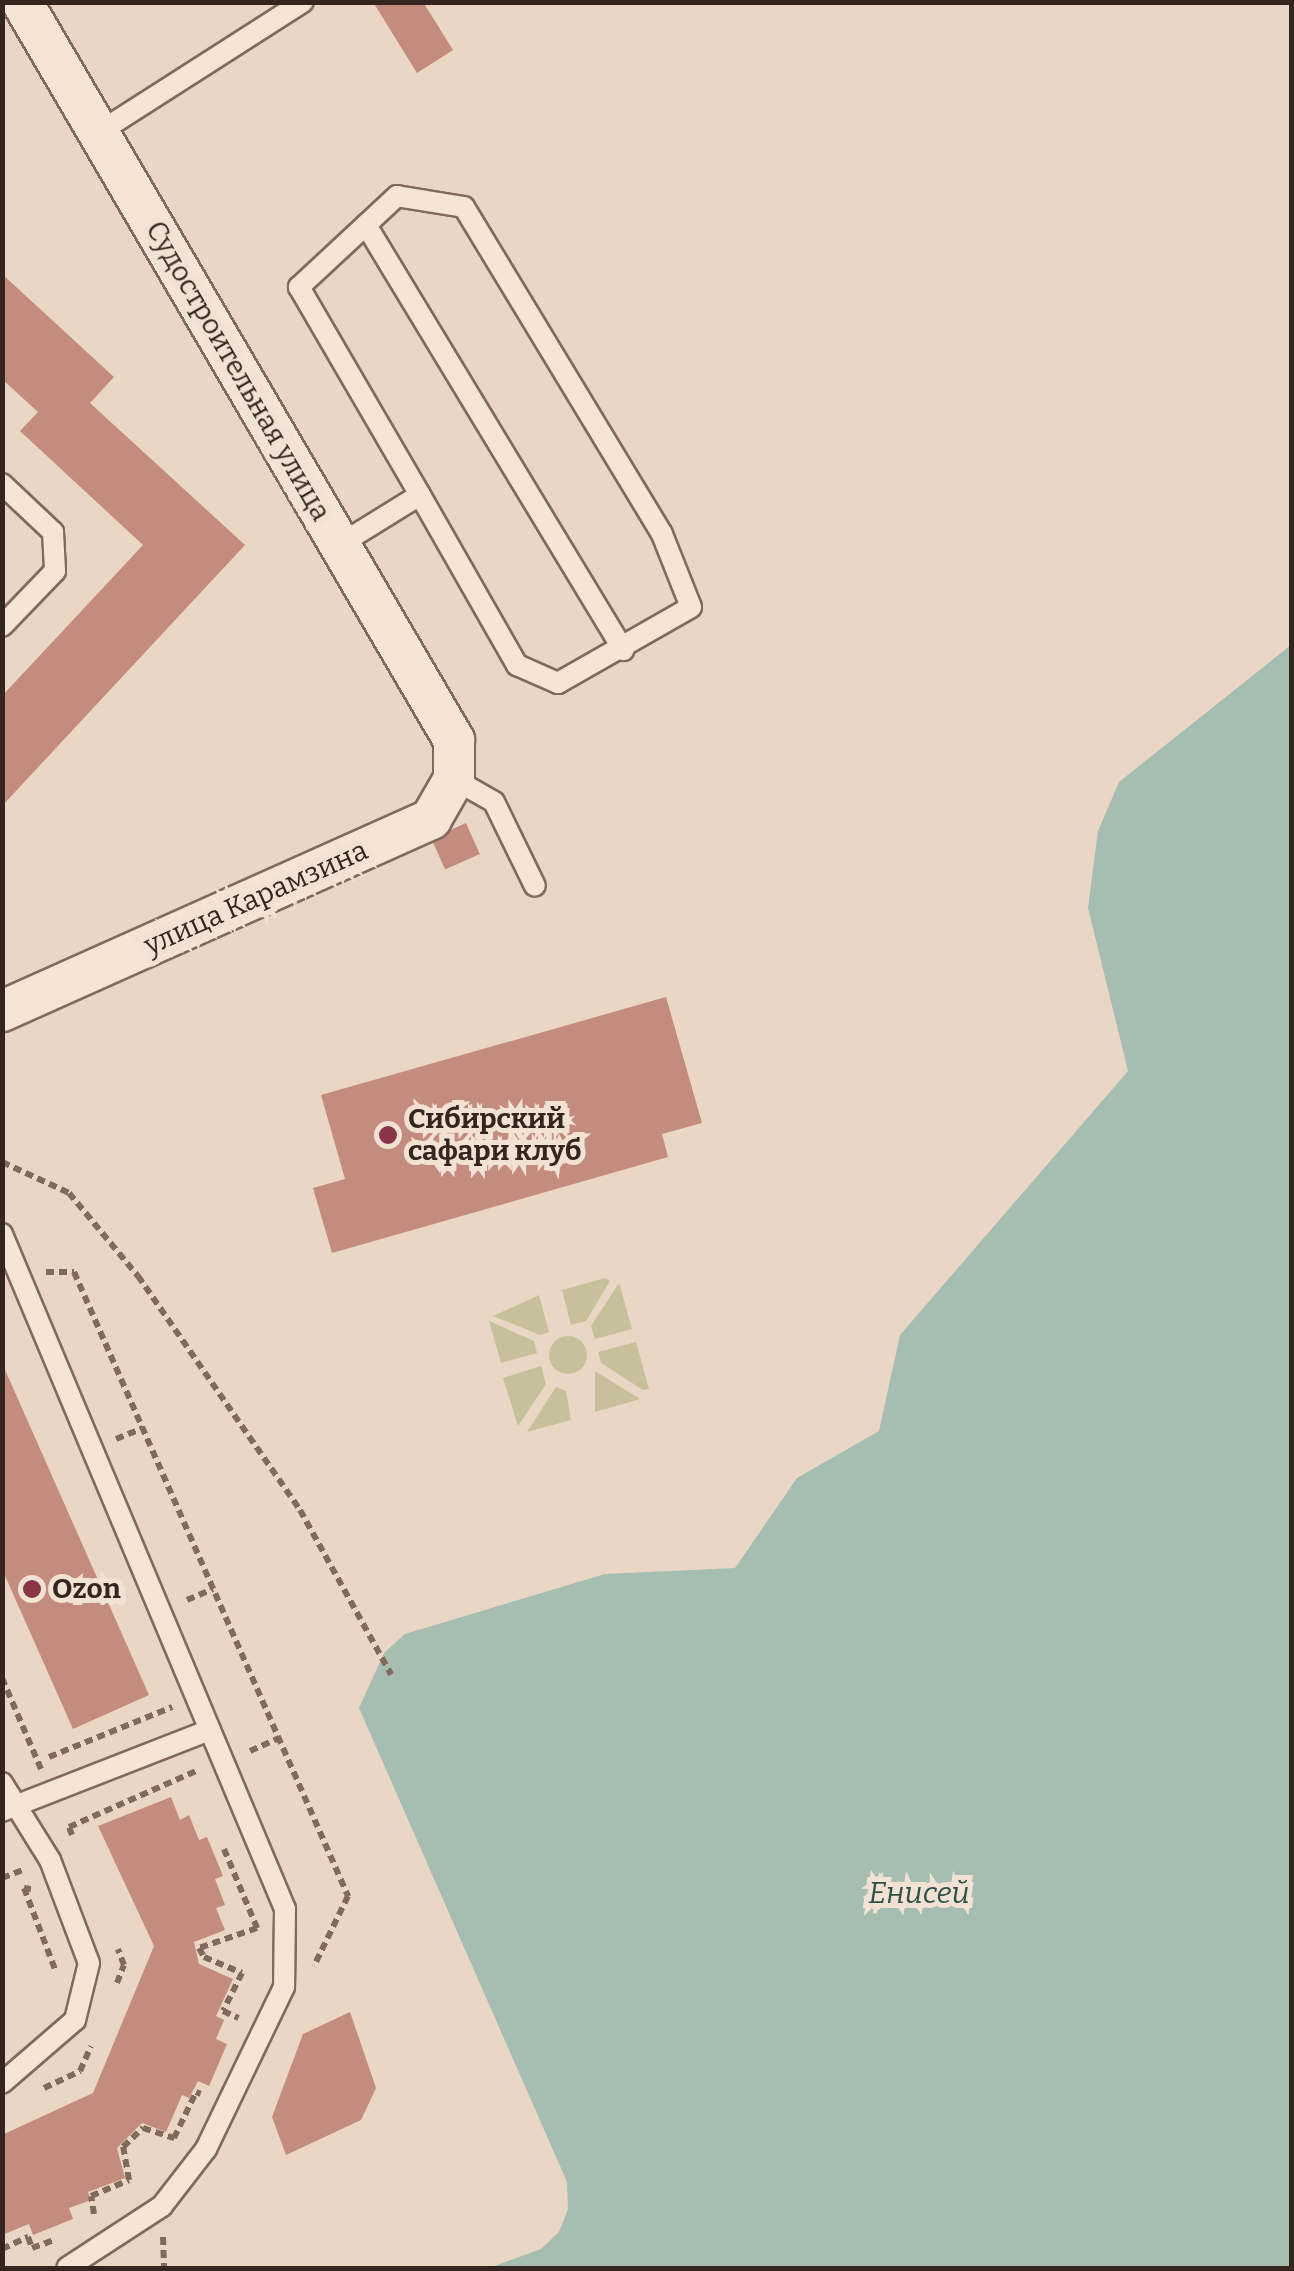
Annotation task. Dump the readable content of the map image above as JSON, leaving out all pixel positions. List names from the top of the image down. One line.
{"streets":{"street":["Судостроительная улица","улица Карамзина"]},"crossings":[["Судостроительная улица","улица Карамзина"]],"water":["Енисей"],"places":["Сибирский сафари клуб","Ozon"]}
